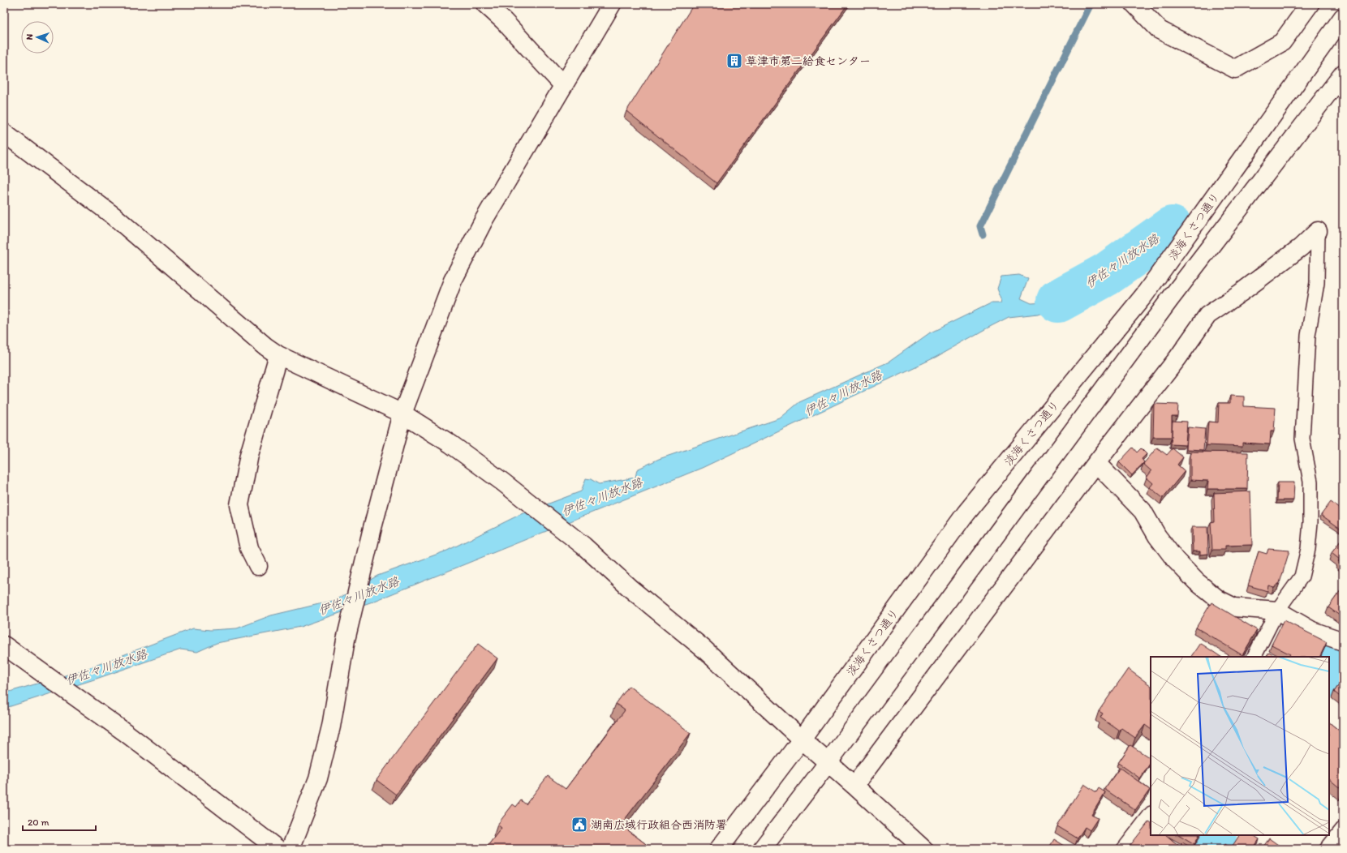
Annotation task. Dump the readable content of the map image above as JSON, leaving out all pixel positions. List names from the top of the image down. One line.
{"streets":{"street":["淡海くさつ通り"]},"water":["伊佐々川放水路"],"places":{"building":["草津市第二給食センター"],"public building":["湖南広域行政組合西消防署"]},"scale_bar":"20 m","north":"left"}
